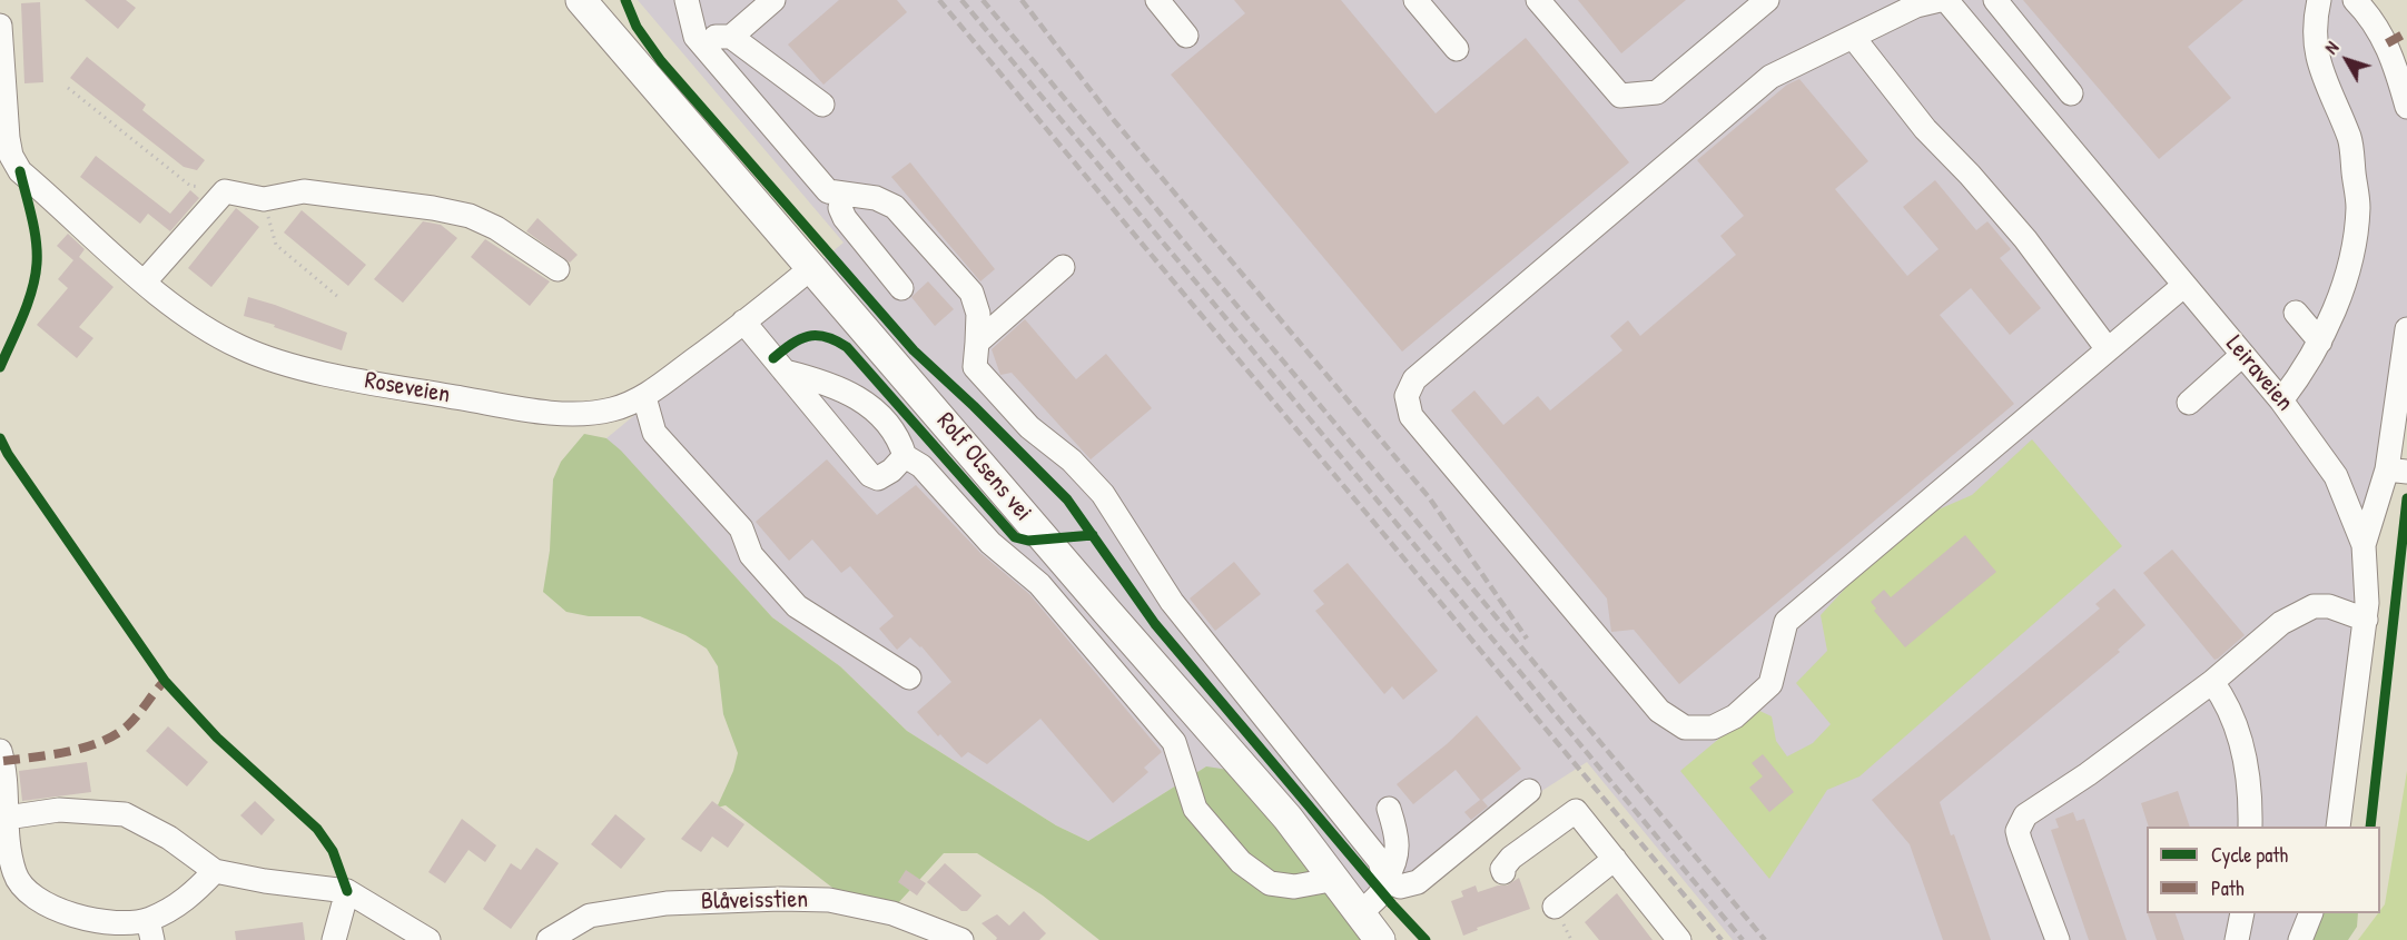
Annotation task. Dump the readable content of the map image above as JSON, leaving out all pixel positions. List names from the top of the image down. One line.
{"streets":{"main road":["Rolf Olsens vei"],"street":["Leiraveien","Roseveien","Blåveisstien"]},"crossings":[["Roseveien","Rolf Olsens vei"]],"legend":["Cycle path","Path"],"north":"top left"}
